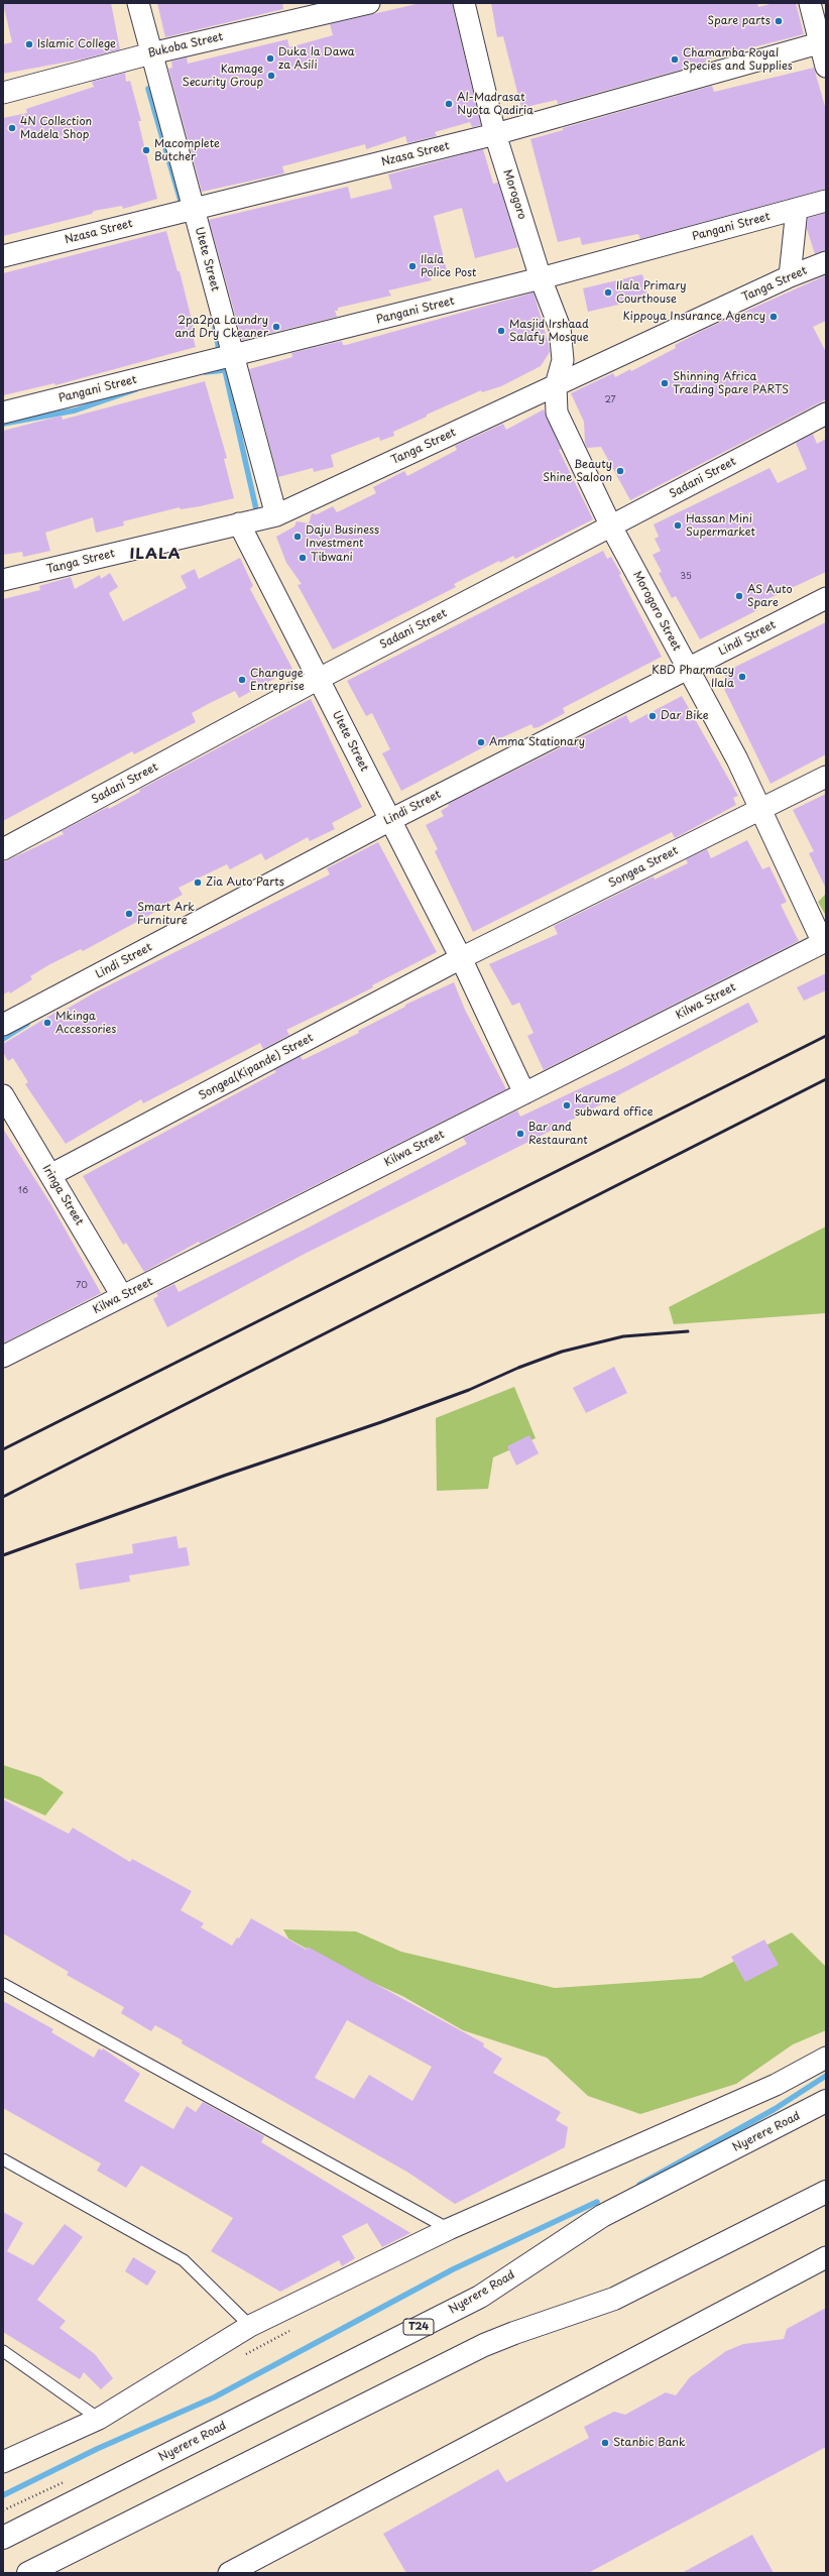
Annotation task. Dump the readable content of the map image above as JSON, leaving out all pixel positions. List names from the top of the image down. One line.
{"streets":{"highway":["Nyerere Road","T24"],"street":["Bukoba Street","Nzasa Street","Morogoro","Pangani Street","Utete Street","Tanga Street","Sadani Street","Morogoro Street","Lindi Street","Songea Street","Kilwa Street","Songea(Kipande) Street","Iringa Street"]},"crossings":[["Bukoba Street","Utete Street"],["Nzasa Street","Morogoro"],["Nzasa Street","Utete Street"],["Morogoro","Pangani Street"],["Morogoro","Tanga Street"],["Morogoro","Morogoro Street"],["Pangani Street","Utete Street"],["Utete Street","Tanga Street"],["Utete Street","Sadani Street"],["Utete Street","Lindi Street"],["Utete Street","Songea Street"],["Utete Street","Kilwa Street"],["Utete Street","Songea(Kipande) Street"],["Tanga Street","Morogoro Street"],["Sadani Street","Morogoro Street"],["Morogoro Street","Lindi Street"],["Morogoro Street","Songea Street"],["Morogoro Street","Kilwa Street"],["Songea Street","Songea(Kipande) Street"],["Kilwa Street","Iringa Street"],["Songea(Kipande) Street","Iringa Street"]],"districts":["ILALA"],"places":["Spare parts","Islamic College","Duka la Dawa za Asili","Chamamba Royal Species and Supplies","Kamage Security Group","Al-Madrasat Nyota Qadiria","4N Collection Madela Shop","Macomplete Butcher","Ilala Police Post","Ilala Primary Courthouse","Kippoya Insurance Agency","2pa2pa Laundry and Dry Ckeaner","Masjid Irshaad Salafy Mosque","Shinning Africa Trading Spare PARTS","Beauty Shine Saloon","Hassan Mini Supermarket","Daju Business Investment","Tibwani","AS Auto Spare","KBD Pharmacy Ilala","Changuge Entreprise","Dar Bike","Amma Stationary","Zia Auto Parts","Smart Ark Furniture","Mkinga Accessories","Karume subward office","Bar and Restaurant","Stanbic Bank"],"house_numbers":["27","35","16","70"]}
